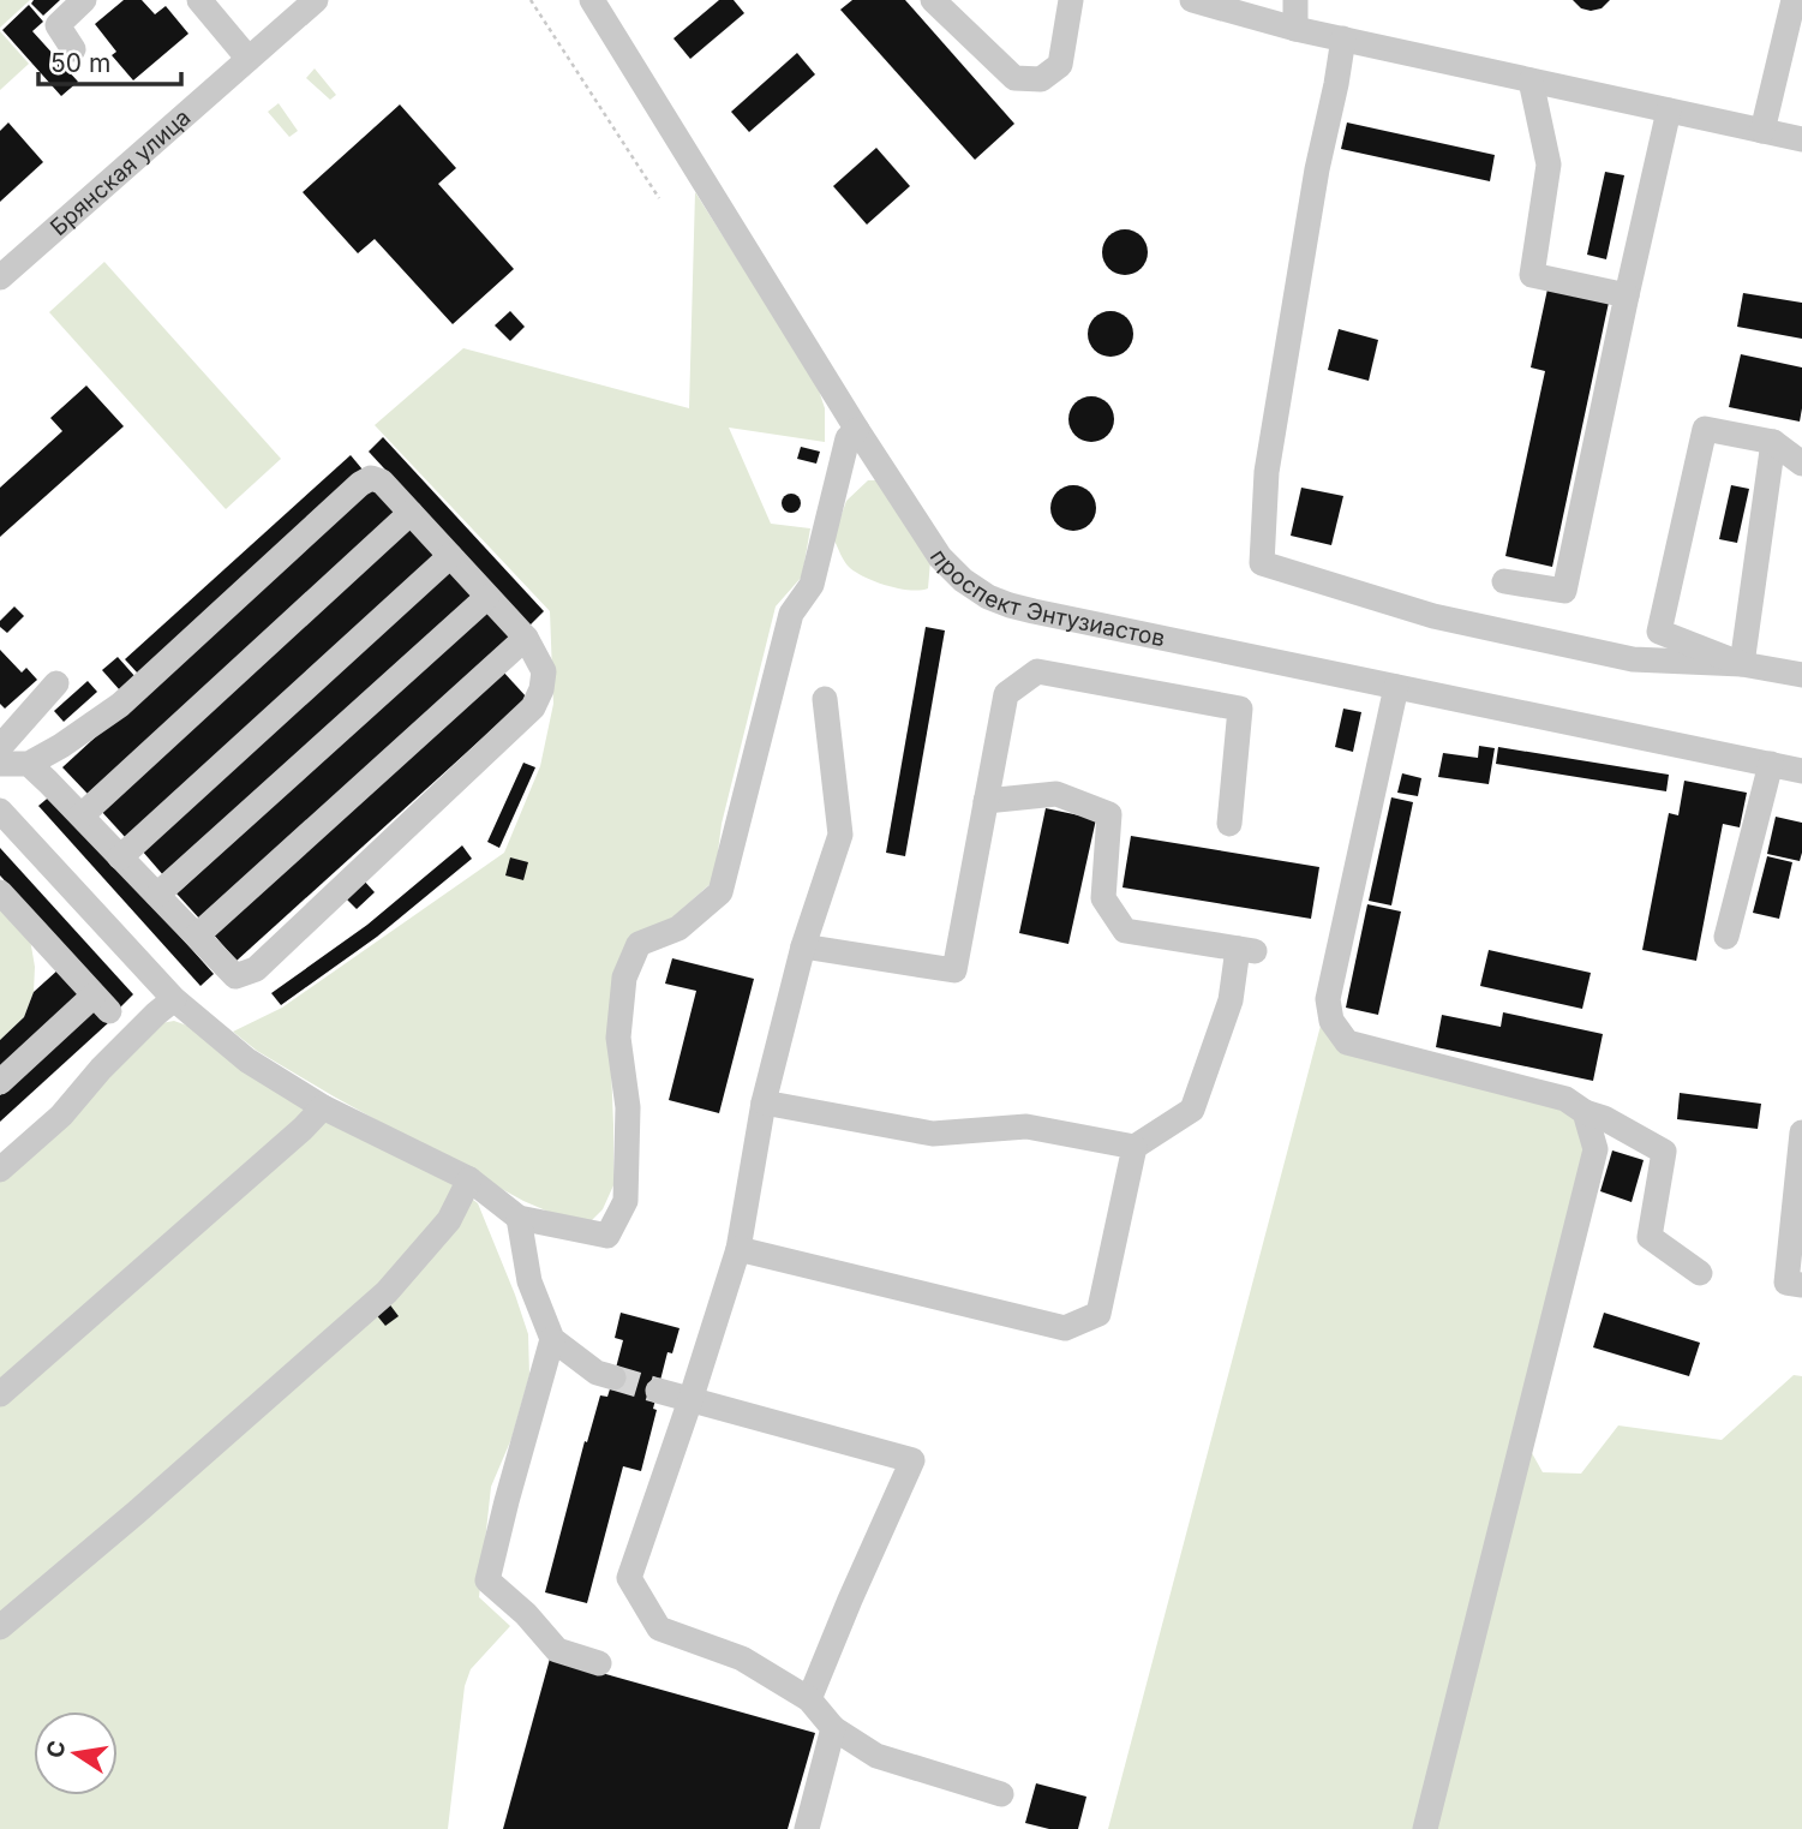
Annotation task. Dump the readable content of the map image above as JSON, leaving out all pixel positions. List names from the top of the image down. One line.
{"streets":{"street":["Брянская улица","проспект Энтузиастов"]},"scale_bar":"50 m","north":"left"}
